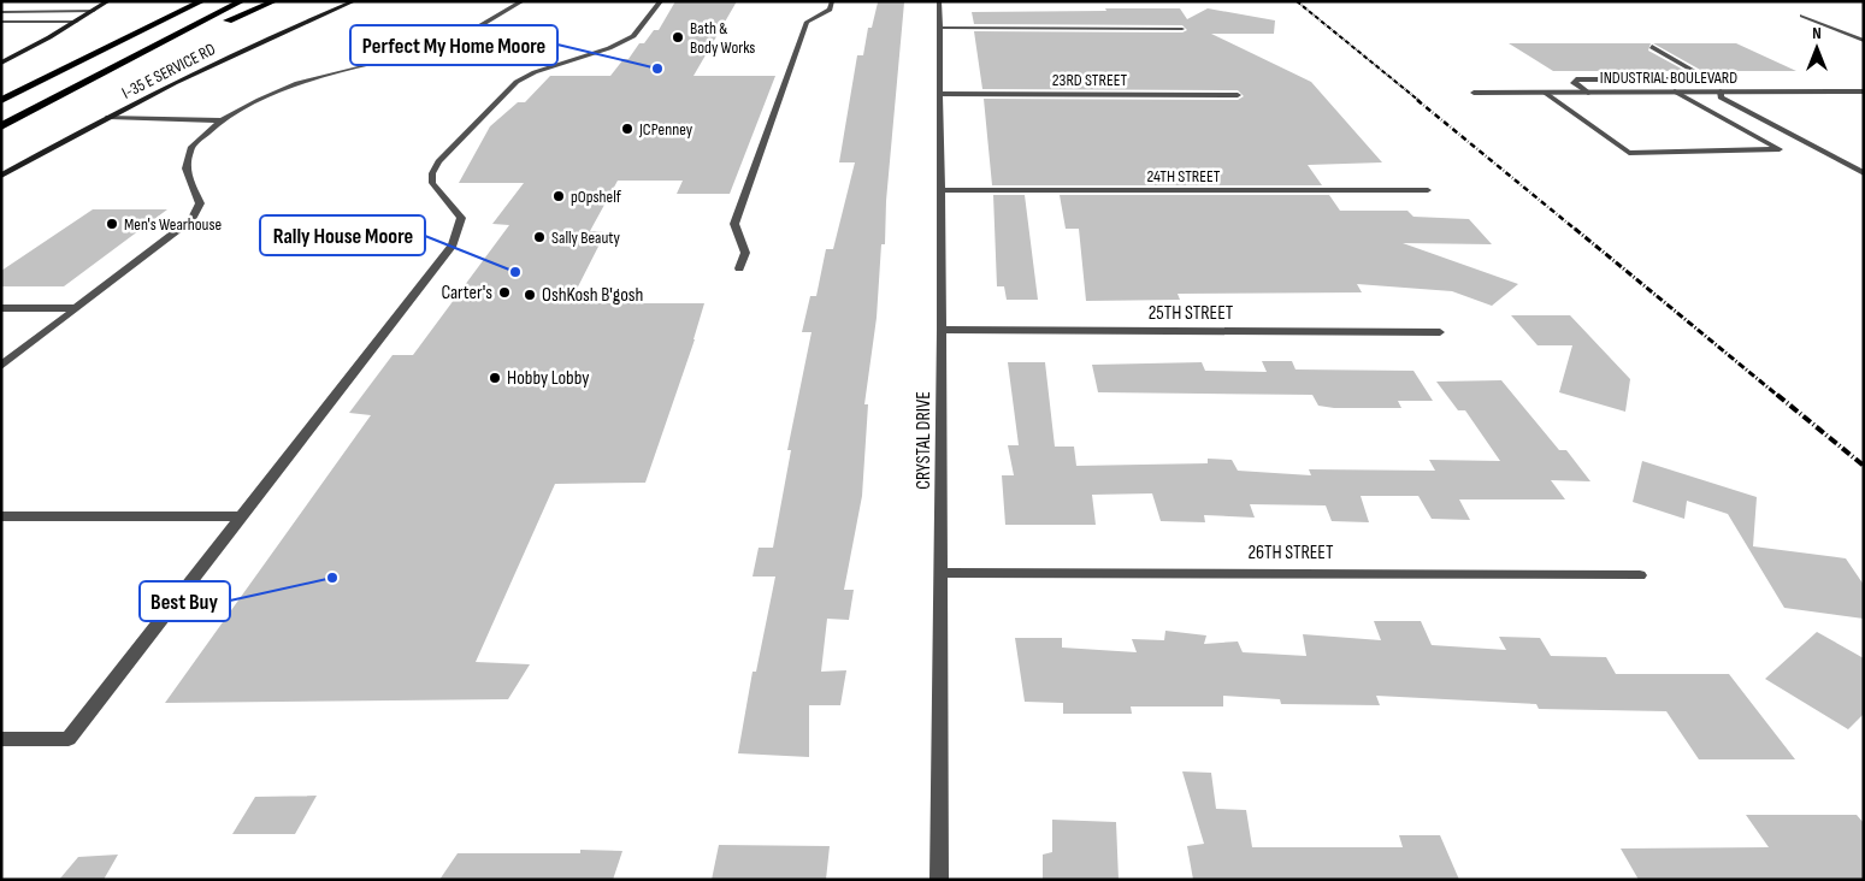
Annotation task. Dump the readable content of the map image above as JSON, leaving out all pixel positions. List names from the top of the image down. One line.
{"streets":{"street":["I-35 E SERVICE RD","INDUSTRIAL BOULEVARD","23RD STREET","24TH STREET","25TH STREET","CRYSTAL DRIVE","26TH STREET"]},"crossings":[["23RD STREET","CRYSTAL DRIVE"],["24TH STREET","CRYSTAL DRIVE"],["25TH STREET","CRYSTAL DRIVE"],["CRYSTAL DRIVE","26TH STREET"]],"places":["Bath & Body Works","Perfect My Home Moore","JCPenney","pOpshelf","Men's Wearhouse","Sally Beauty","Rally House Moore","Carter's","OshKosh B'gosh","Hobby Lobby","Best Buy"],"north":"top"}
